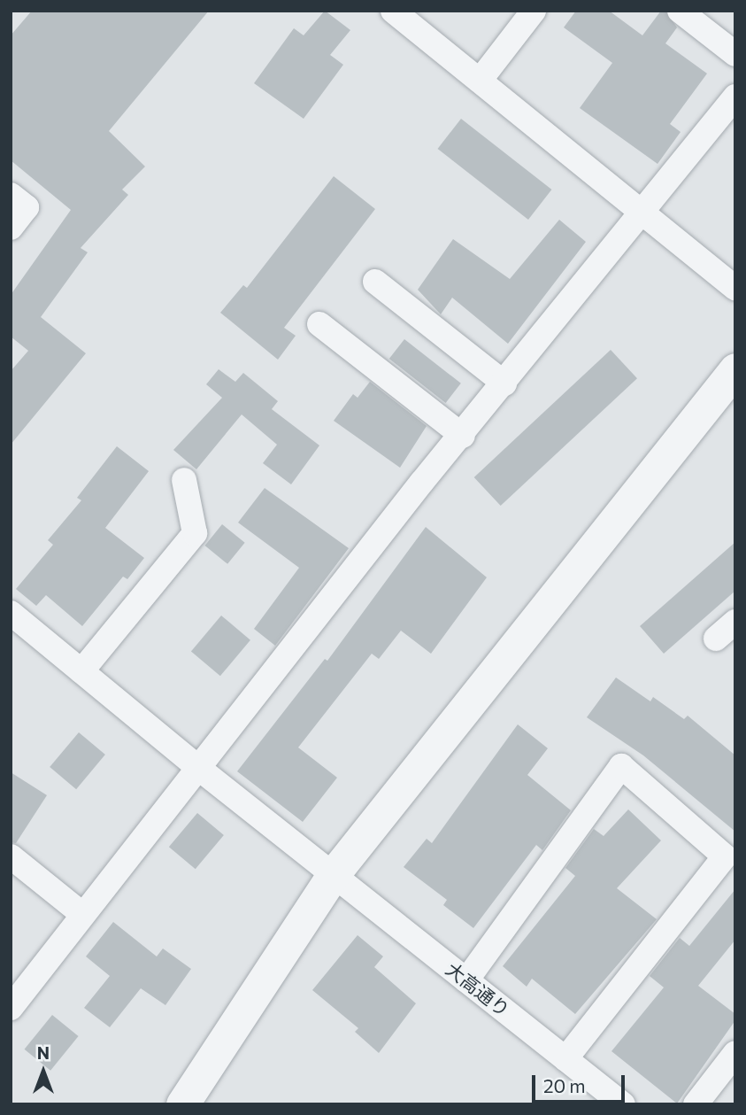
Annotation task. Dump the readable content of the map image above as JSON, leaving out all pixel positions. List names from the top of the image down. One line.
{"streets":{"street":["大高通り"]},"scale_bar":"20 m","north":"top"}
